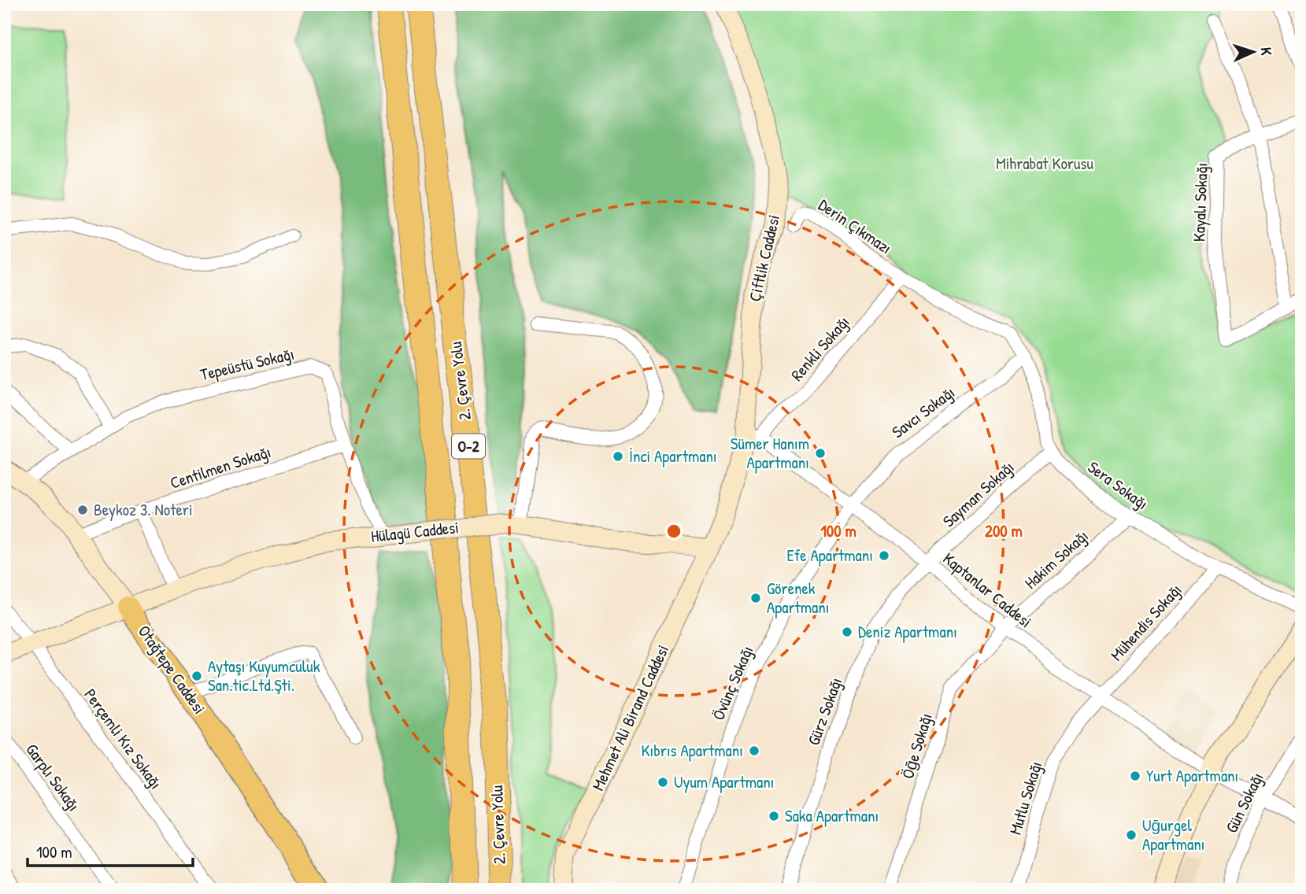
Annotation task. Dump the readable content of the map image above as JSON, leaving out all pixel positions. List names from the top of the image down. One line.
{"streets":{"highway":["2. Çevre Yolu","O-2"],"main road":["Otağtepe Caddesi"],"street":["Kayalı Sokağı","Derin Çıkmazı","Çiftlik Caddesi","Renkli Sokağı","Tepeüstü Sokağı","Savcı Sokağı","Centilmen Sokağı","Sera Sokağı","Sayman Sokağı","Hülagü Caddesi","Hakim Sokağı","Kaptanlar Caddesi","Mühendis Sokağı","Övünç Sokağı","Gürz Sokağı","Mehmet Ali Birand Caddesi","Perçemli Kız Sokağı","Öḡe Sokağı","Garplı Sokağı","Mutlu Sokağı","Gün Sokağı"]},"crossings":[["Derin Çıkmazı","Renkli Sokağı"],["Derin Çıkmazı","Sera Sokağı"],["Çiftlik Caddesi","Renkli Sokağı"],["Çiftlik Caddesi","Hülagü Caddesi"],["Çiftlik Caddesi","Kaptanlar Caddesi"],["Çiftlik Caddesi","Mehmet Ali Birand Caddesi"],["Renkli Sokağı","Sera Sokağı"],["Renkli Sokağı","Kaptanlar Caddesi"],["Tepeüstü Sokağı","Centilmen Sokağı"],["Tepeüstü Sokağı","Hülagü Caddesi"],["Tepeüstü Sokağı","Otağtepe Caddesi"],["Savcı Sokağı","Sera Sokağı"],["Savcı Sokağı","Kaptanlar Caddesi"],["Savcı Sokağı","Övünç Sokağı"],["Centilmen Sokağı","Otağtepe Caddesi"],["Sera Sokağı","Sayman Sokağı"],["Sera Sokağı","Hakim Sokağı"],["Sera Sokağı","Mühendis Sokağı"],["Sayman Sokağı","Kaptanlar Caddesi"],["Sayman Sokağı","Gürz Sokağı"],["Hülagü Caddesi","Otağtepe Caddesi"],["Hülagü Caddesi","Mehmet Ali Birand Caddesi"],["Hülagü Caddesi","Perçemli Kız Sokağı"],["Hakim Sokağı","Kaptanlar Caddesi"],["Hakim Sokağı","Öḡe Sokağı"],["Kaptanlar Caddesi","Mühendis Sokağı"],["Kaptanlar Caddesi","Övünç Sokağı"],["Kaptanlar Caddesi","Gürz Sokağı"],["Kaptanlar Caddesi","Öḡe Sokağı"],["Kaptanlar Caddesi","Mutlu Sokağı"],["Kaptanlar Caddesi","Gün Sokağı"],["Mühendis Sokağı","Mutlu Sokağı"]],"parks":["Mihrabat Korusu"],"places":["Sümer Hanım Apartmanı","İnci Apartmanı","Beykoz 3. Noteri","Efe Apartmanı","Görenek Apartmanı","Deniz Apartmanı","Aytaşı Kuyumculuk San.tic.Ltd.Şti.","Kıbrıs Apartmanı","Yurt Apartmanı","Uyum Apartmanı","Saka Apartmanı","Uḡurgel Apartmanı"],"scale_bar":"100 m","north":"right","rings":["100 m","200 m"]}
